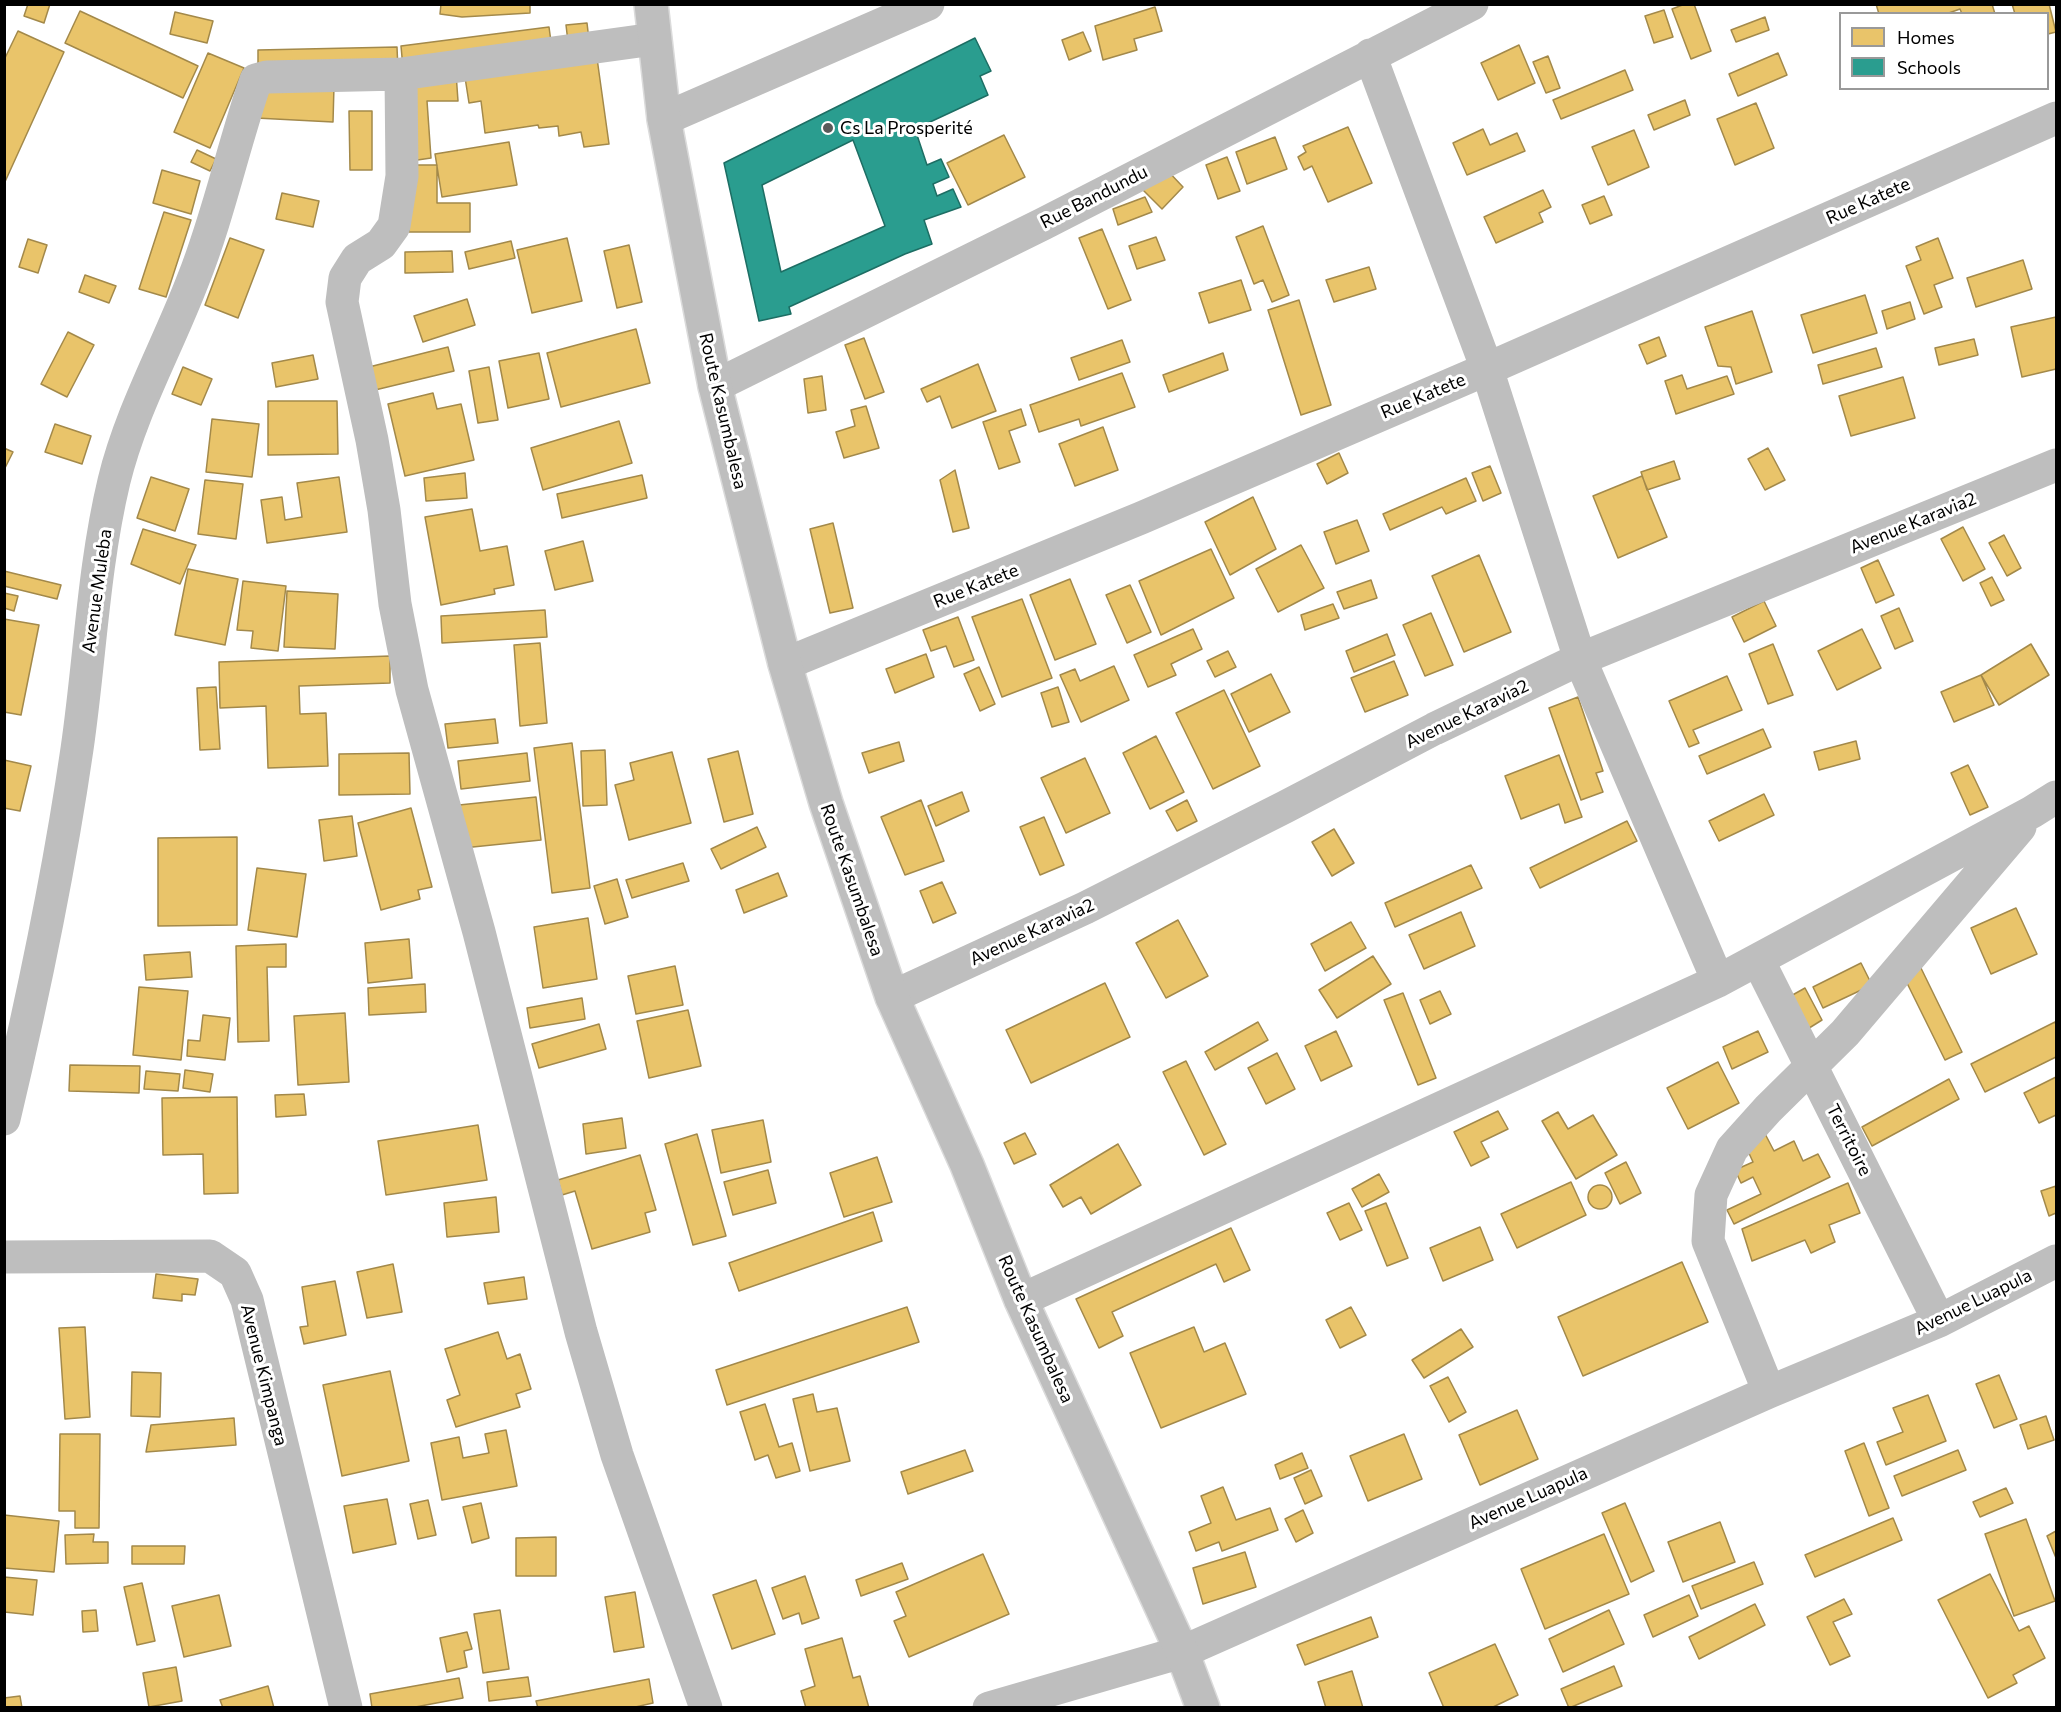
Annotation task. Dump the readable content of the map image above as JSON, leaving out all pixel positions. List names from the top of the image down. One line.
{"streets":{"main road":["Rue Bandundu","Rue Katete","Route Kasumbalesa","Avenue Karavia2","Avenue Muleba","Territoire","Avenue Luapula","Avenue Kimpanga"]},"crossings":[["Rue Bandundu","Route Kasumbalesa"],["Rue Katete","Route Kasumbalesa"],["Route Kasumbalesa","Avenue Karavia2"],["Route Kasumbalesa","Avenue Luapula"],["Territoire","Avenue Luapula"]],"places":["Cs La Prosperité"],"legend":["Homes","Schools"]}
